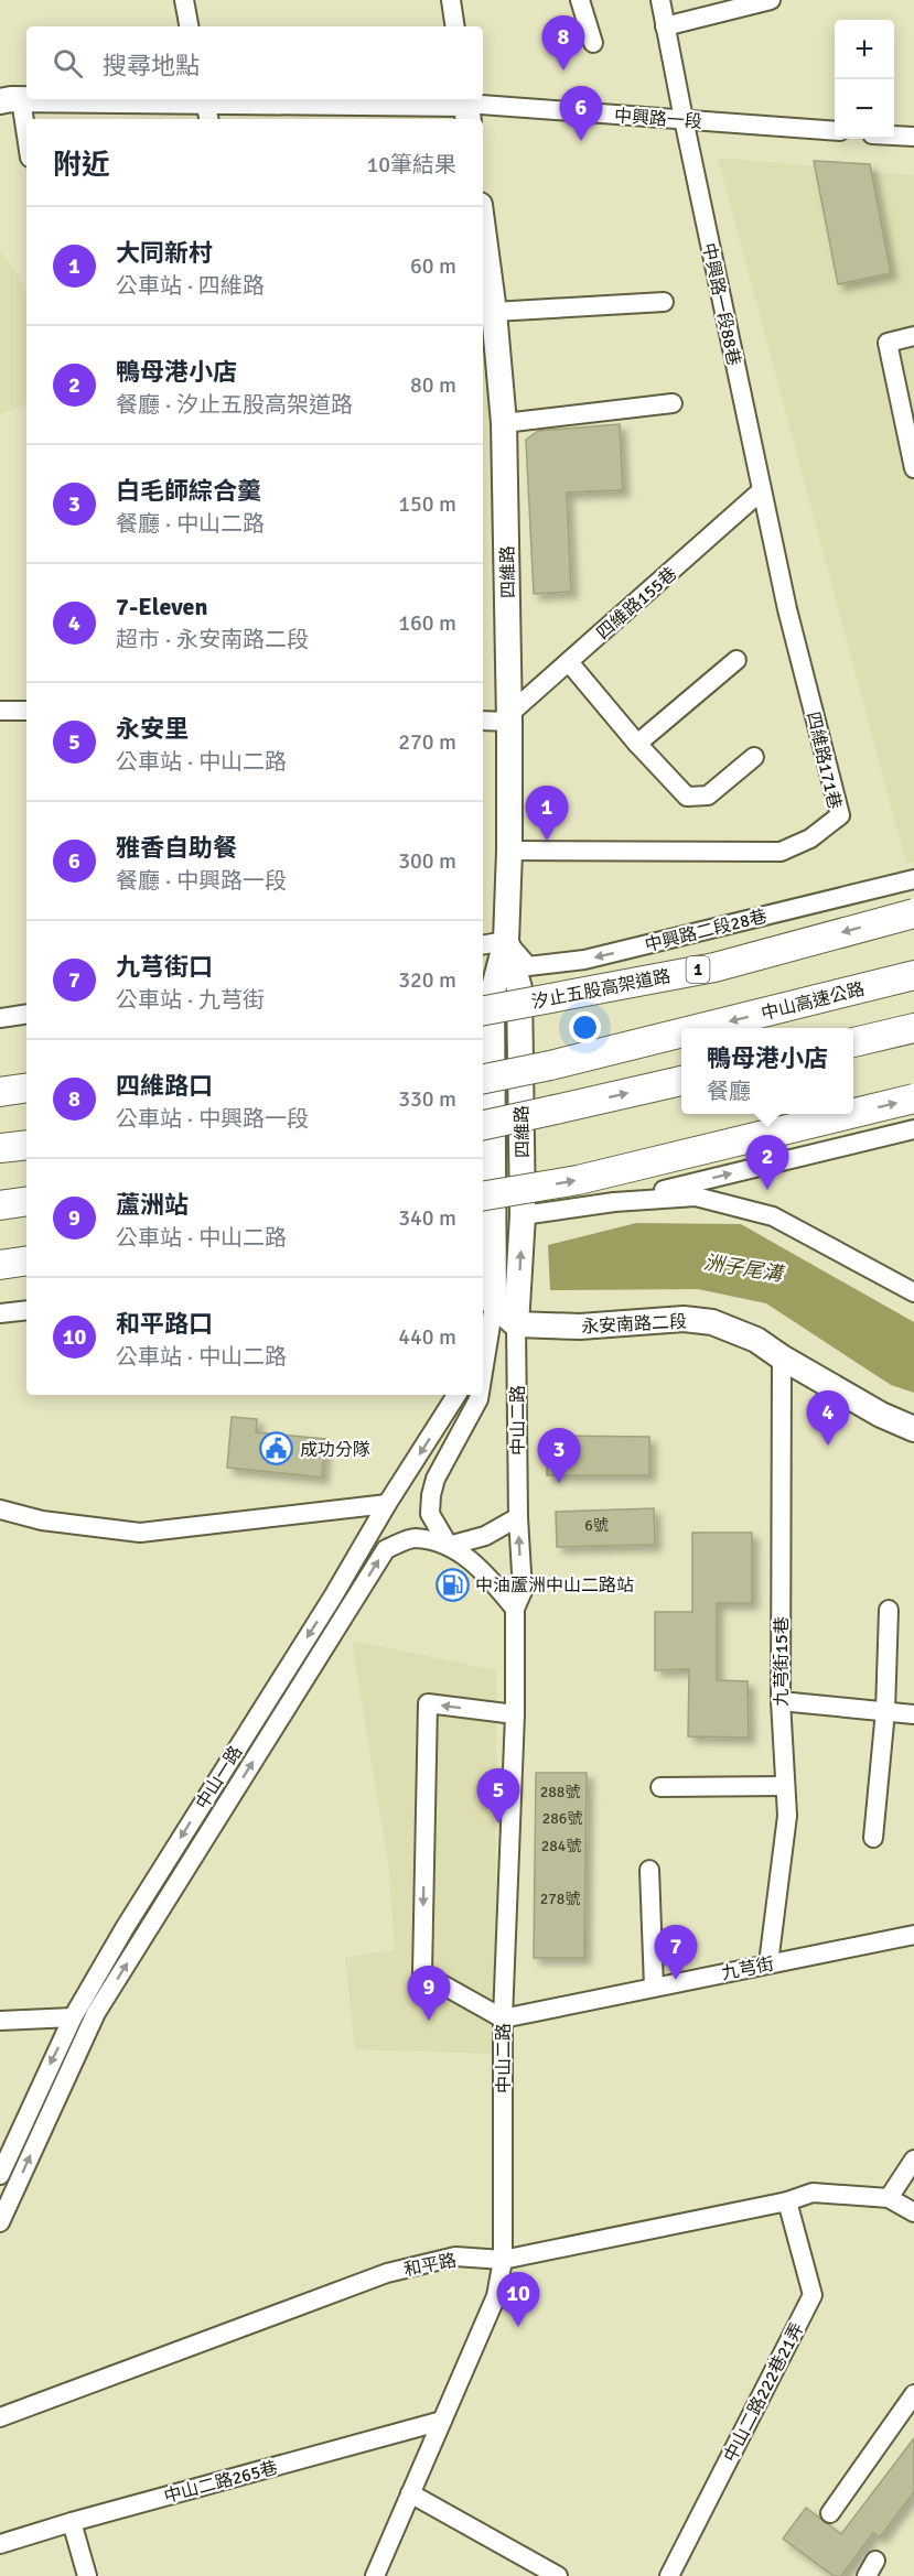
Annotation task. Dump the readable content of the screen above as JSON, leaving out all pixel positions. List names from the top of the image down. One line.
{"streets":{"highway":["1","汐止五股高架道路","中山高速公路"],"main road":["中興路一段","四維路","永安南路二段"],"street":["中興路一段88巷","四維路155巷","四維路171巷","中興路二段28巷","中山二路","九芎街15巷","中山一路","九芎街","和平路","中山二路222巷21弄","中山二路265巷"]},"crossings":[["中興路一段","中興路一段88巷"],["中興路一段88巷","四維路155巷"],["中興路一段88巷","四維路171巷"],["四維路","四維路155巷"],["四維路","四維路171巷"],["四維路","中興路二段28巷"],["四維路","永安南路二段"],["四維路","中山二路"],["四維路","中山一路"],["四維路155巷","四維路171巷"],["永安南路二段","中山二路"],["永安南路二段","九芎街15巷"],["中山二路","中山一路"],["中山二路","九芎街"],["中山二路","和平路"],["中山二路","中山二路265巷"],["九芎街15巷","九芎街"],["和平路","中山二路222巷21弄"]],"one_way":["中興路二段28巷"],"water":["洲子尾溝"],"places":{"public building":["成功分隊"],"fuel station":["中油蘆洲中山二路站"]},"house_numbers":["6號","288號","286號","284號","278號"],"page":{"pins":["8","6","1","2","4","3","5","7","9","10"],"map_buttons":["+","−"],"search":"搜尋地點","heading":["附近","10筆結果"],"list":[{"mark":"1","name":"大同新村","note":"公車站 · 四維路","value":"60 m"},{"mark":"2","name":"鴨母港小店","note":"餐廳 · 汐止五股高架道路","value":"80 m"},{"mark":"3","name":"白毛師綜合羹","note":"餐廳 · 中山二路","value":"150 m"},{"mark":"4","name":"7-Eleven","note":"超市 · 永安南路二段","value":"160 m"},{"mark":"5","name":"永安里","note":"公車站 · 中山二路","value":"270 m"},{"mark":"6","name":"雅香自助餐","note":"餐廳 · 中興路一段","value":"300 m"},{"mark":"7","name":"九芎街口","note":"公車站 · 九芎街","value":"320 m"},{"mark":"8","name":"四維路口","note":"公車站 · 中興路一段","value":"330 m"},{"mark":"9","name":"蘆洲站","note":"公車站 · 中山二路","value":"340 m"},{"mark":"10","name":"和平路口","note":"公車站 · 中山二路","value":"440 m"}],"popup":["鴨母港小店","餐廳"]}}
